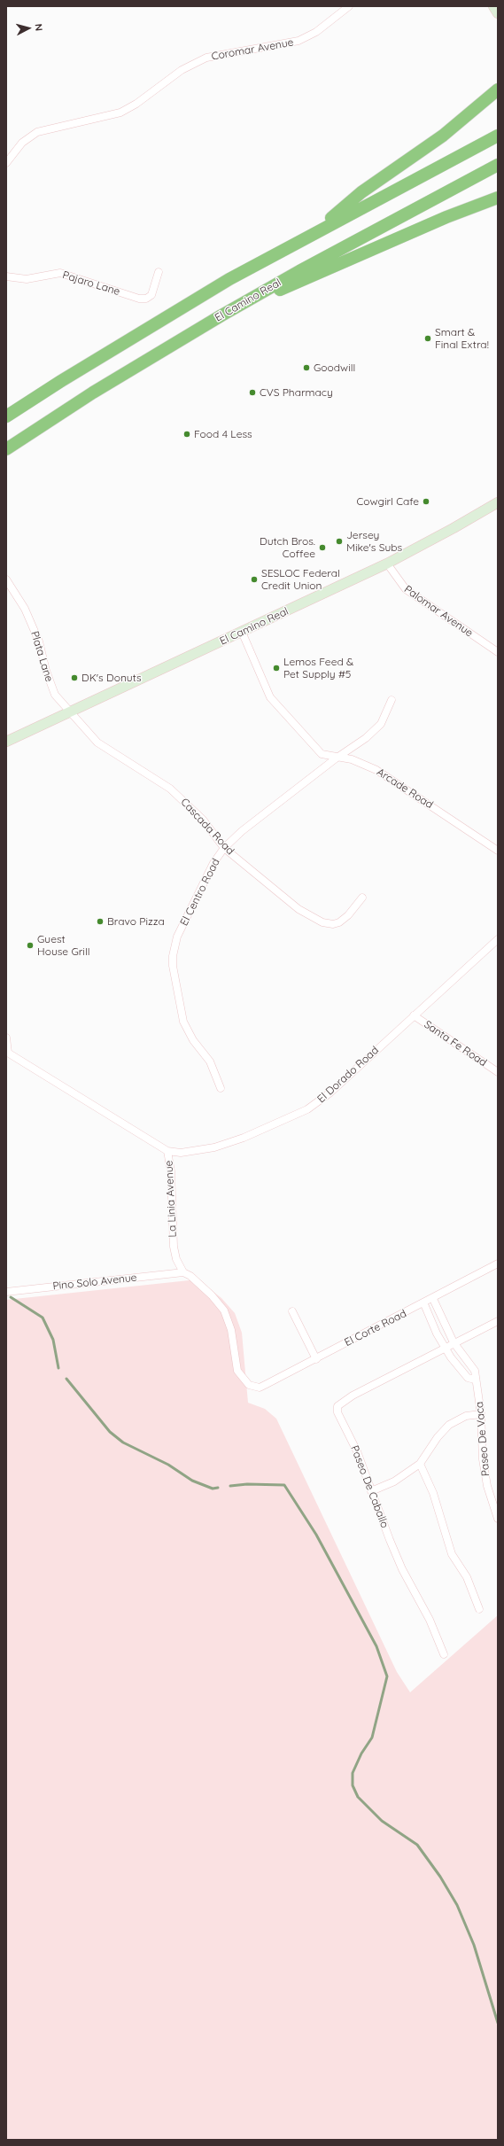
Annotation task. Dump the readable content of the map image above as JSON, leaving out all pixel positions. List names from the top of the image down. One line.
{"streets":{"highway":["El Camino Real"],"street":["Coromar Avenue","Pajaro Lane","Palomar Avenue","Plata Lane","Arcade Road","Cascada Road","El Centro Road","Santa Fe Road","El Dorado Road","La Linia Avenue","Pino Solo Avenue","El Corte Road","Paseo De Vaca","Paseo De Caballo"]},"crossings":[["El Camino Real","Palomar Avenue"],["El Camino Real","Plata Lane"],["El Camino Real","Arcade Road"],["El Camino Real","Cascada Road"],["Plata Lane","Cascada Road"],["Arcade Road","El Centro Road"],["Cascada Road","El Centro Road"],["Santa Fe Road","El Dorado Road"],["El Dorado Road","La Linia Avenue"],["La Linia Avenue","Pino Solo Avenue"],["La Linia Avenue","El Corte Road"],["Pino Solo Avenue","El Corte Road"],["El Corte Road","Paseo De Vaca"],["Paseo De Vaca","Paseo De Caballo"]],"places":["Smart & Final Extra!","Goodwill","CVS Pharmacy","Food 4 Less","Cowgirl Cafe","Jersey Mike's Subs","Dutch Bros. Coffee","SESLOC Federal Credit Union","Lemos Feed & Pet Supply #5","DK's Donuts","Bravo Pizza","Guest House Grill"],"north":"right"}
